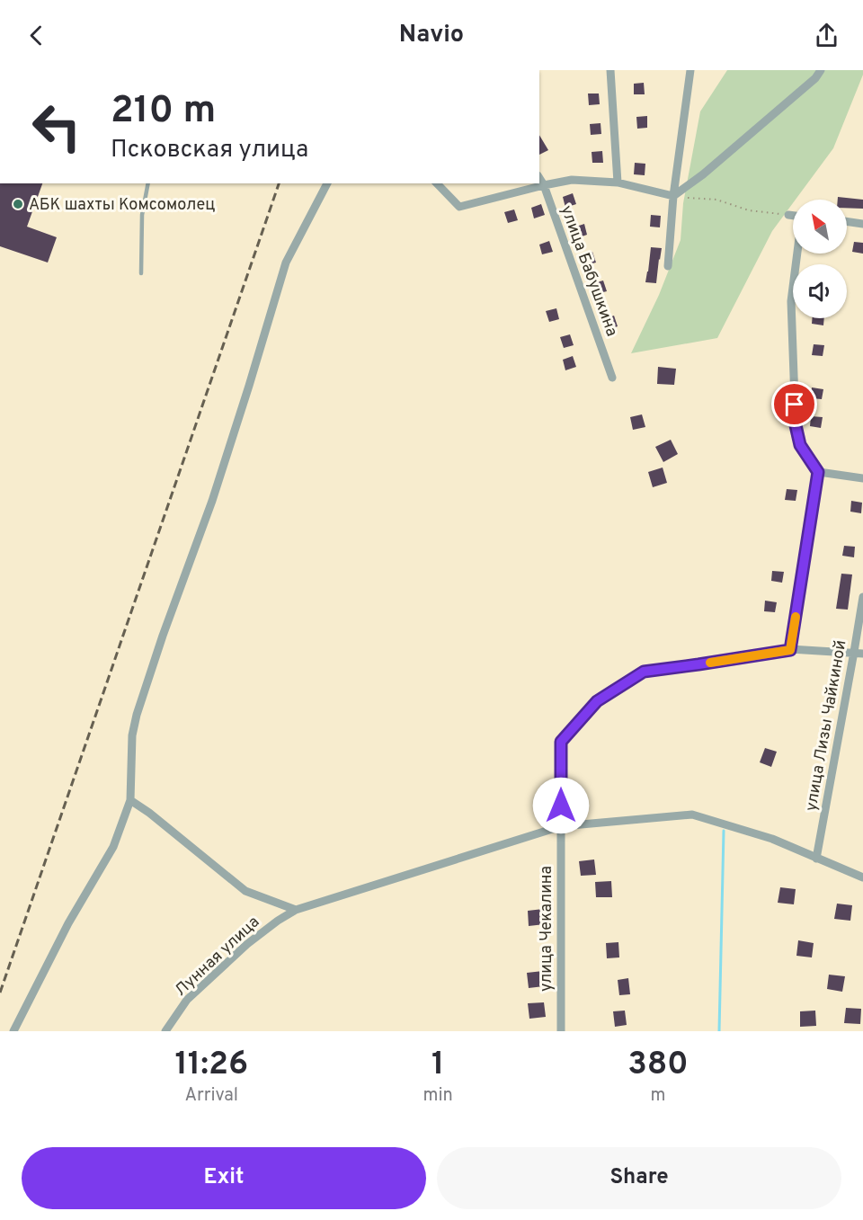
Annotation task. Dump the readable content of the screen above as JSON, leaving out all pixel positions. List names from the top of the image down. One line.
{"streets":{"street":["улица Бабушкина","улица Лизы Чайкиной","улица Чекалина","Лунная улица"]},"crossings":[["улица Лизы Чайкиной","улица Чекалина"],["улица Лизы Чайкиной","Лунная улица"],["улица Чекалина","Лунная улица"]],"places":["АБК шахты Комсомолец"],"north":"top left","page":{"header":"Navio","turn":["210 m","Псковская улица"],"eta":["11:26","Arrival","1","min","380","m"],"buttons":["Exit","Share"]}}
